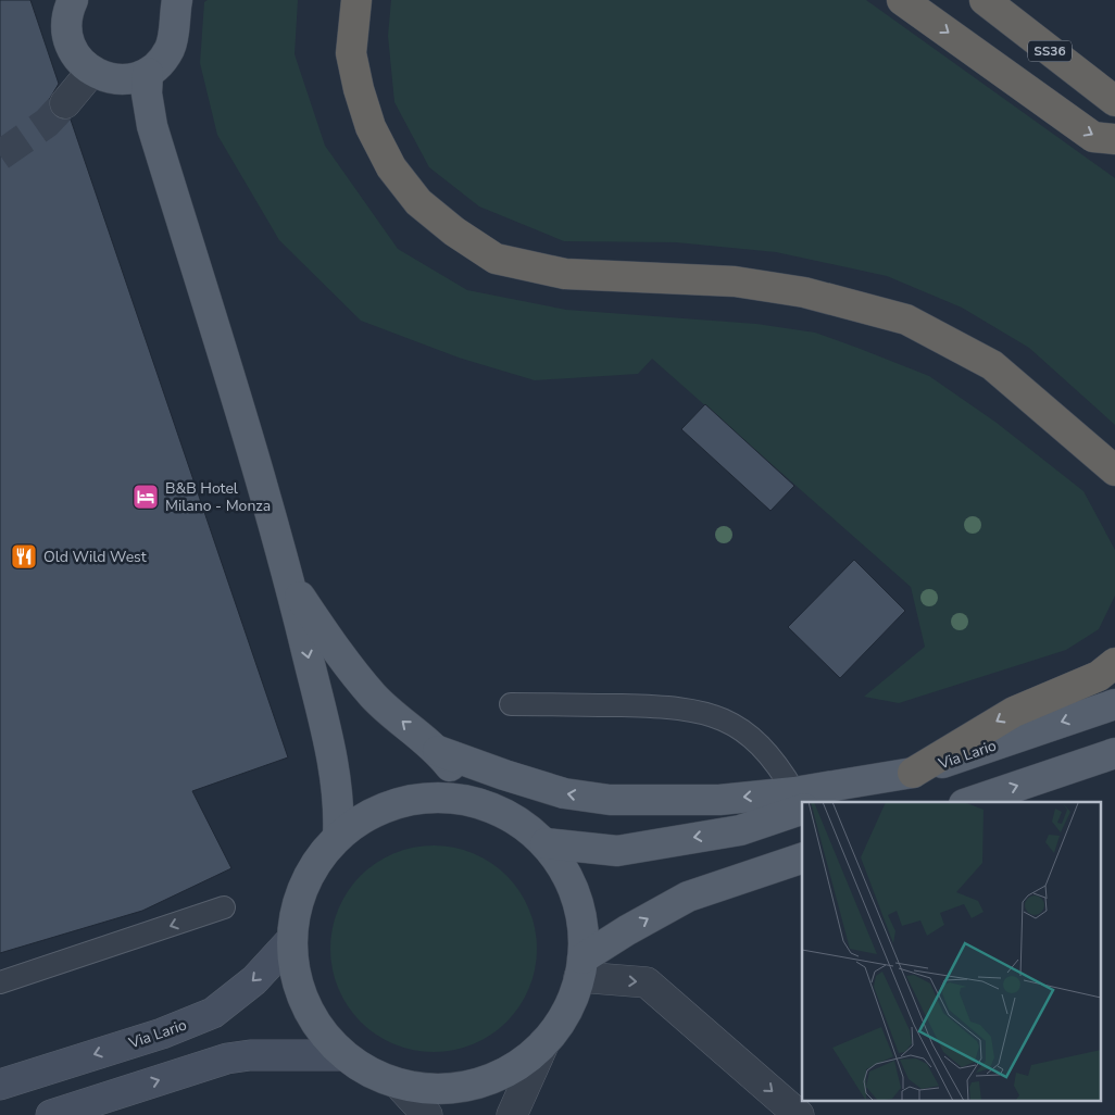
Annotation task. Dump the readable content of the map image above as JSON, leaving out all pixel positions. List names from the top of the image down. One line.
{"streets":{"highway":["SS36"],"main road":["Via Lario"]},"places":{"hotel":["B&B Hotel Milano - Monza"],"restaurant":["Old Wild West"]}}
